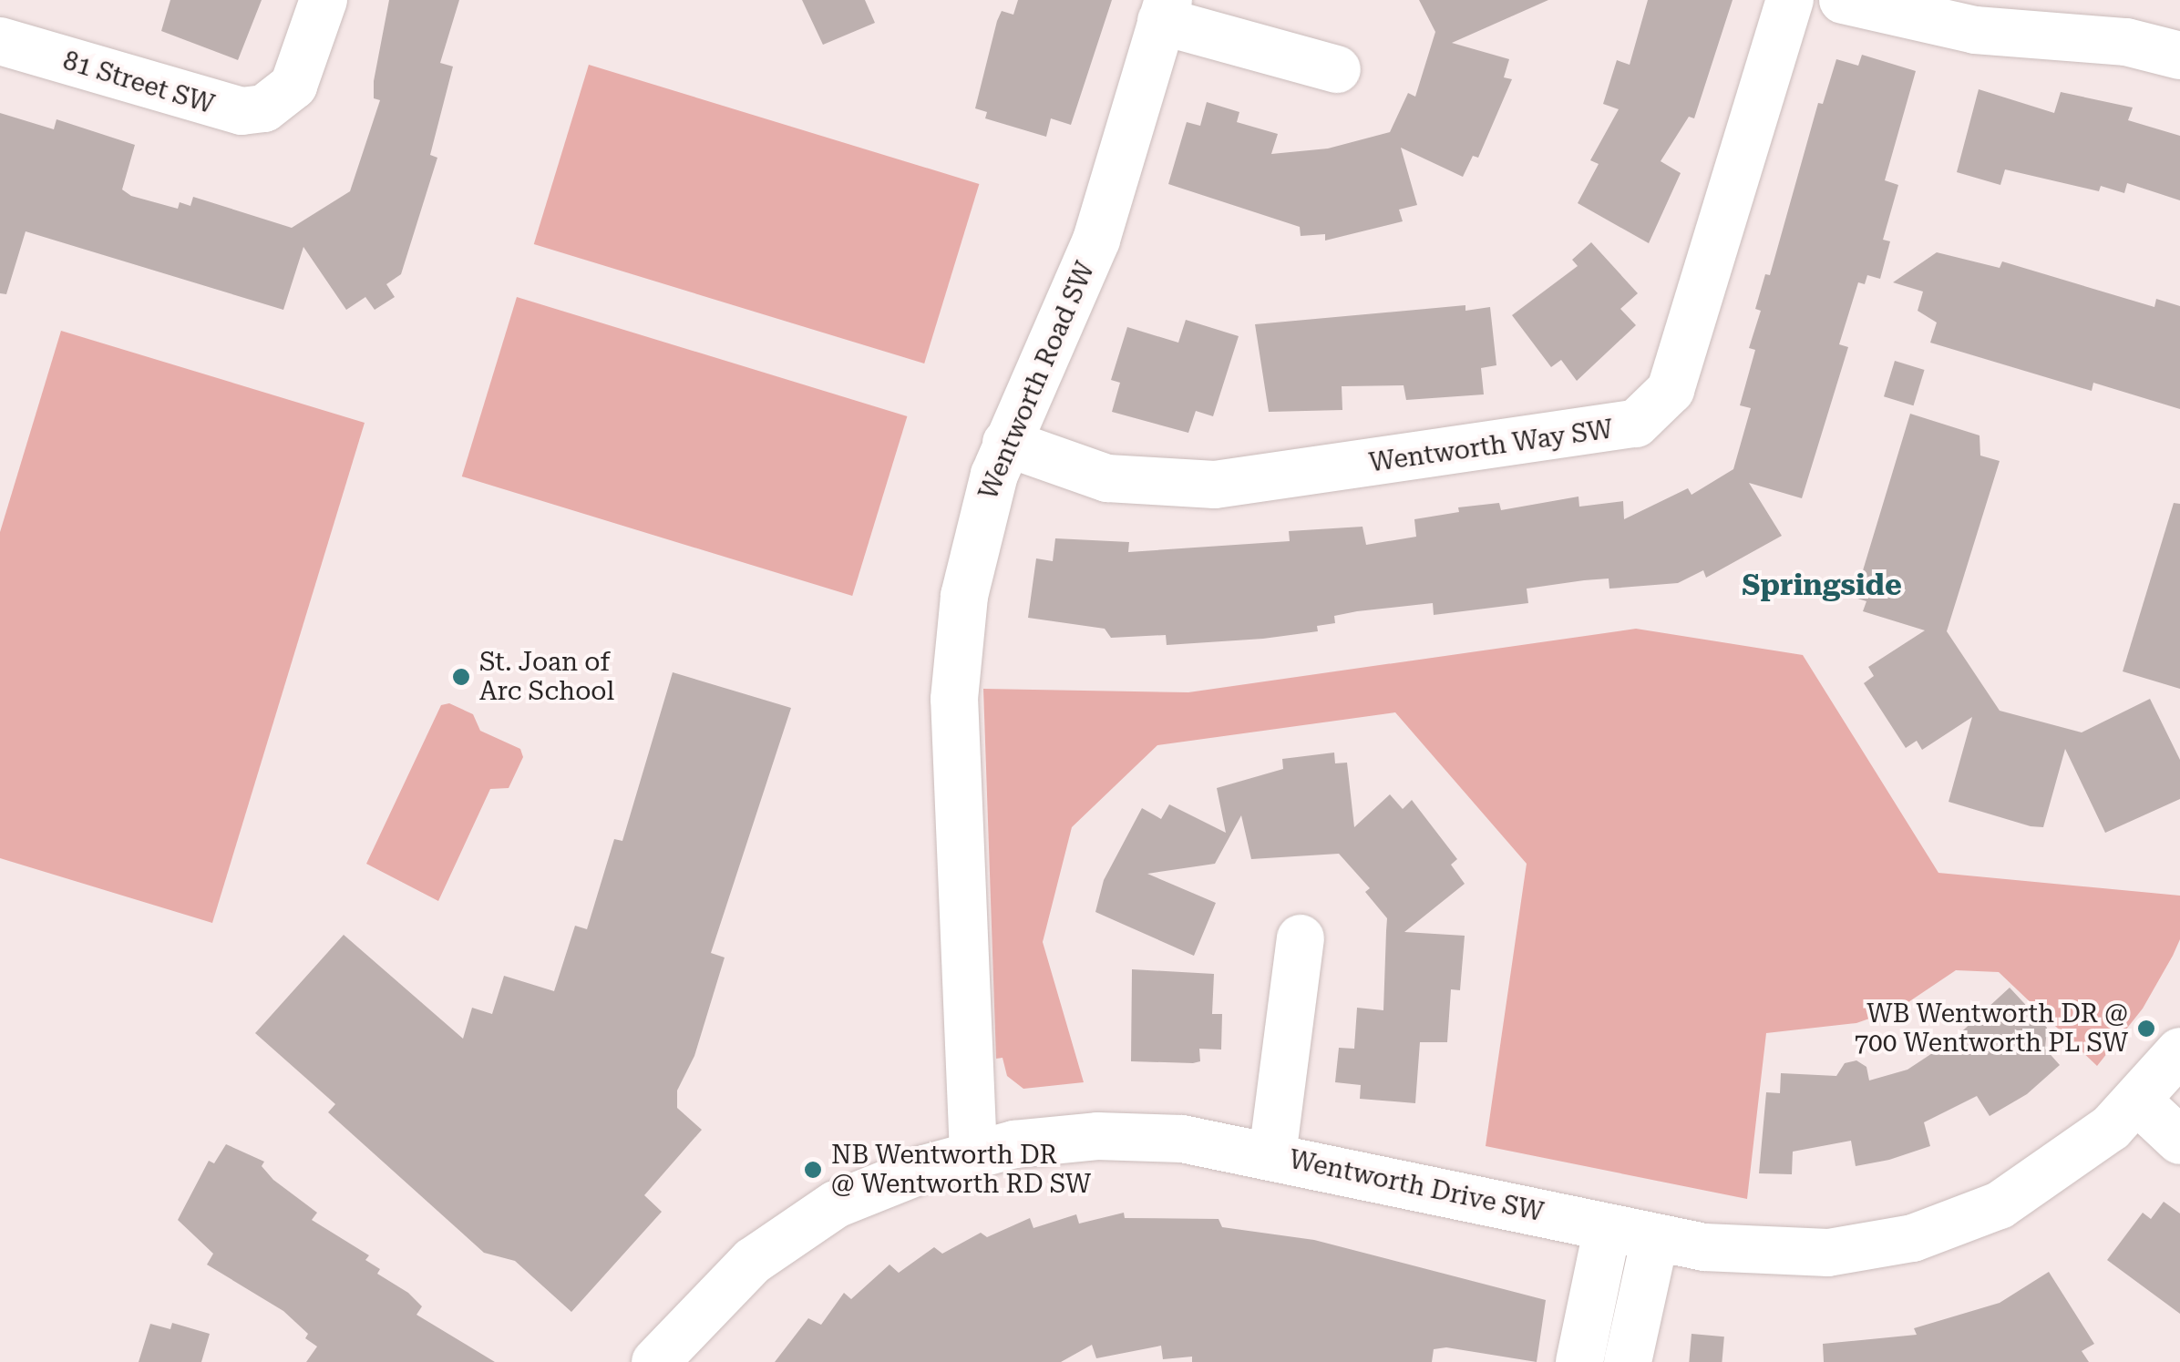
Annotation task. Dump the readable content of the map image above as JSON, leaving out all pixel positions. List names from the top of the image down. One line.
{"streets":{"street":["81 Street SW","Wentworth Road SW","Wentworth Way SW","Wentworth Drive SW"]},"crossings":[["Wentworth Road SW","Wentworth Way SW"],["Wentworth Road SW","Wentworth Drive SW"]],"districts":["Springside"],"places":["St. Joan of Arc School","WB Wentworth DR @ 700 Wentworth PL SW","NB Wentworth DR @ Wentworth RD SW"]}
